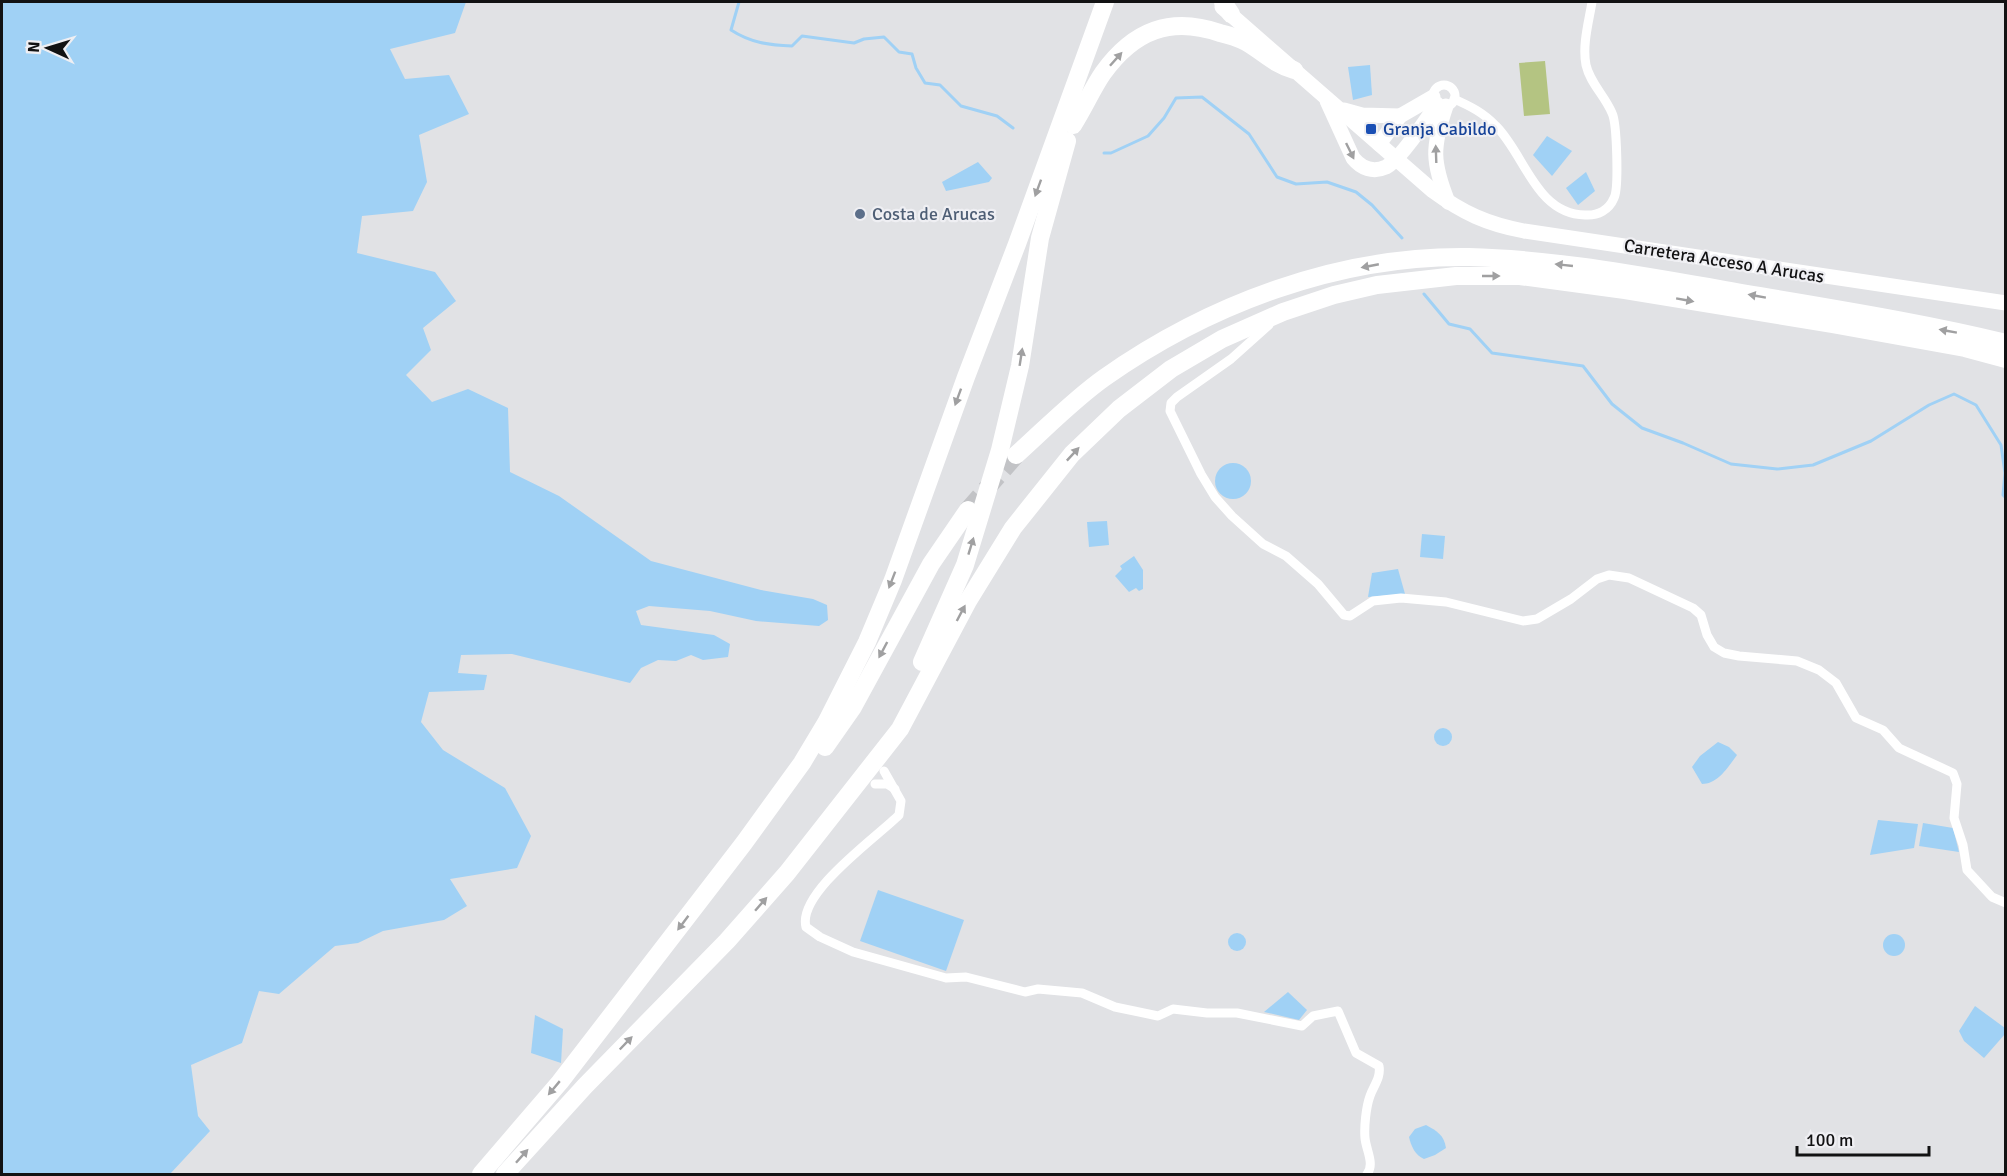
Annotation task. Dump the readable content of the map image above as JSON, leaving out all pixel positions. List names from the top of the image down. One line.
{"streets":{"main road":["Carretera Acceso A Arucas"]},"places":{"transit":["Granja Cabildo"],"other":["Costa de Arucas"]},"scale_bar":"100 m","north":"left"}
